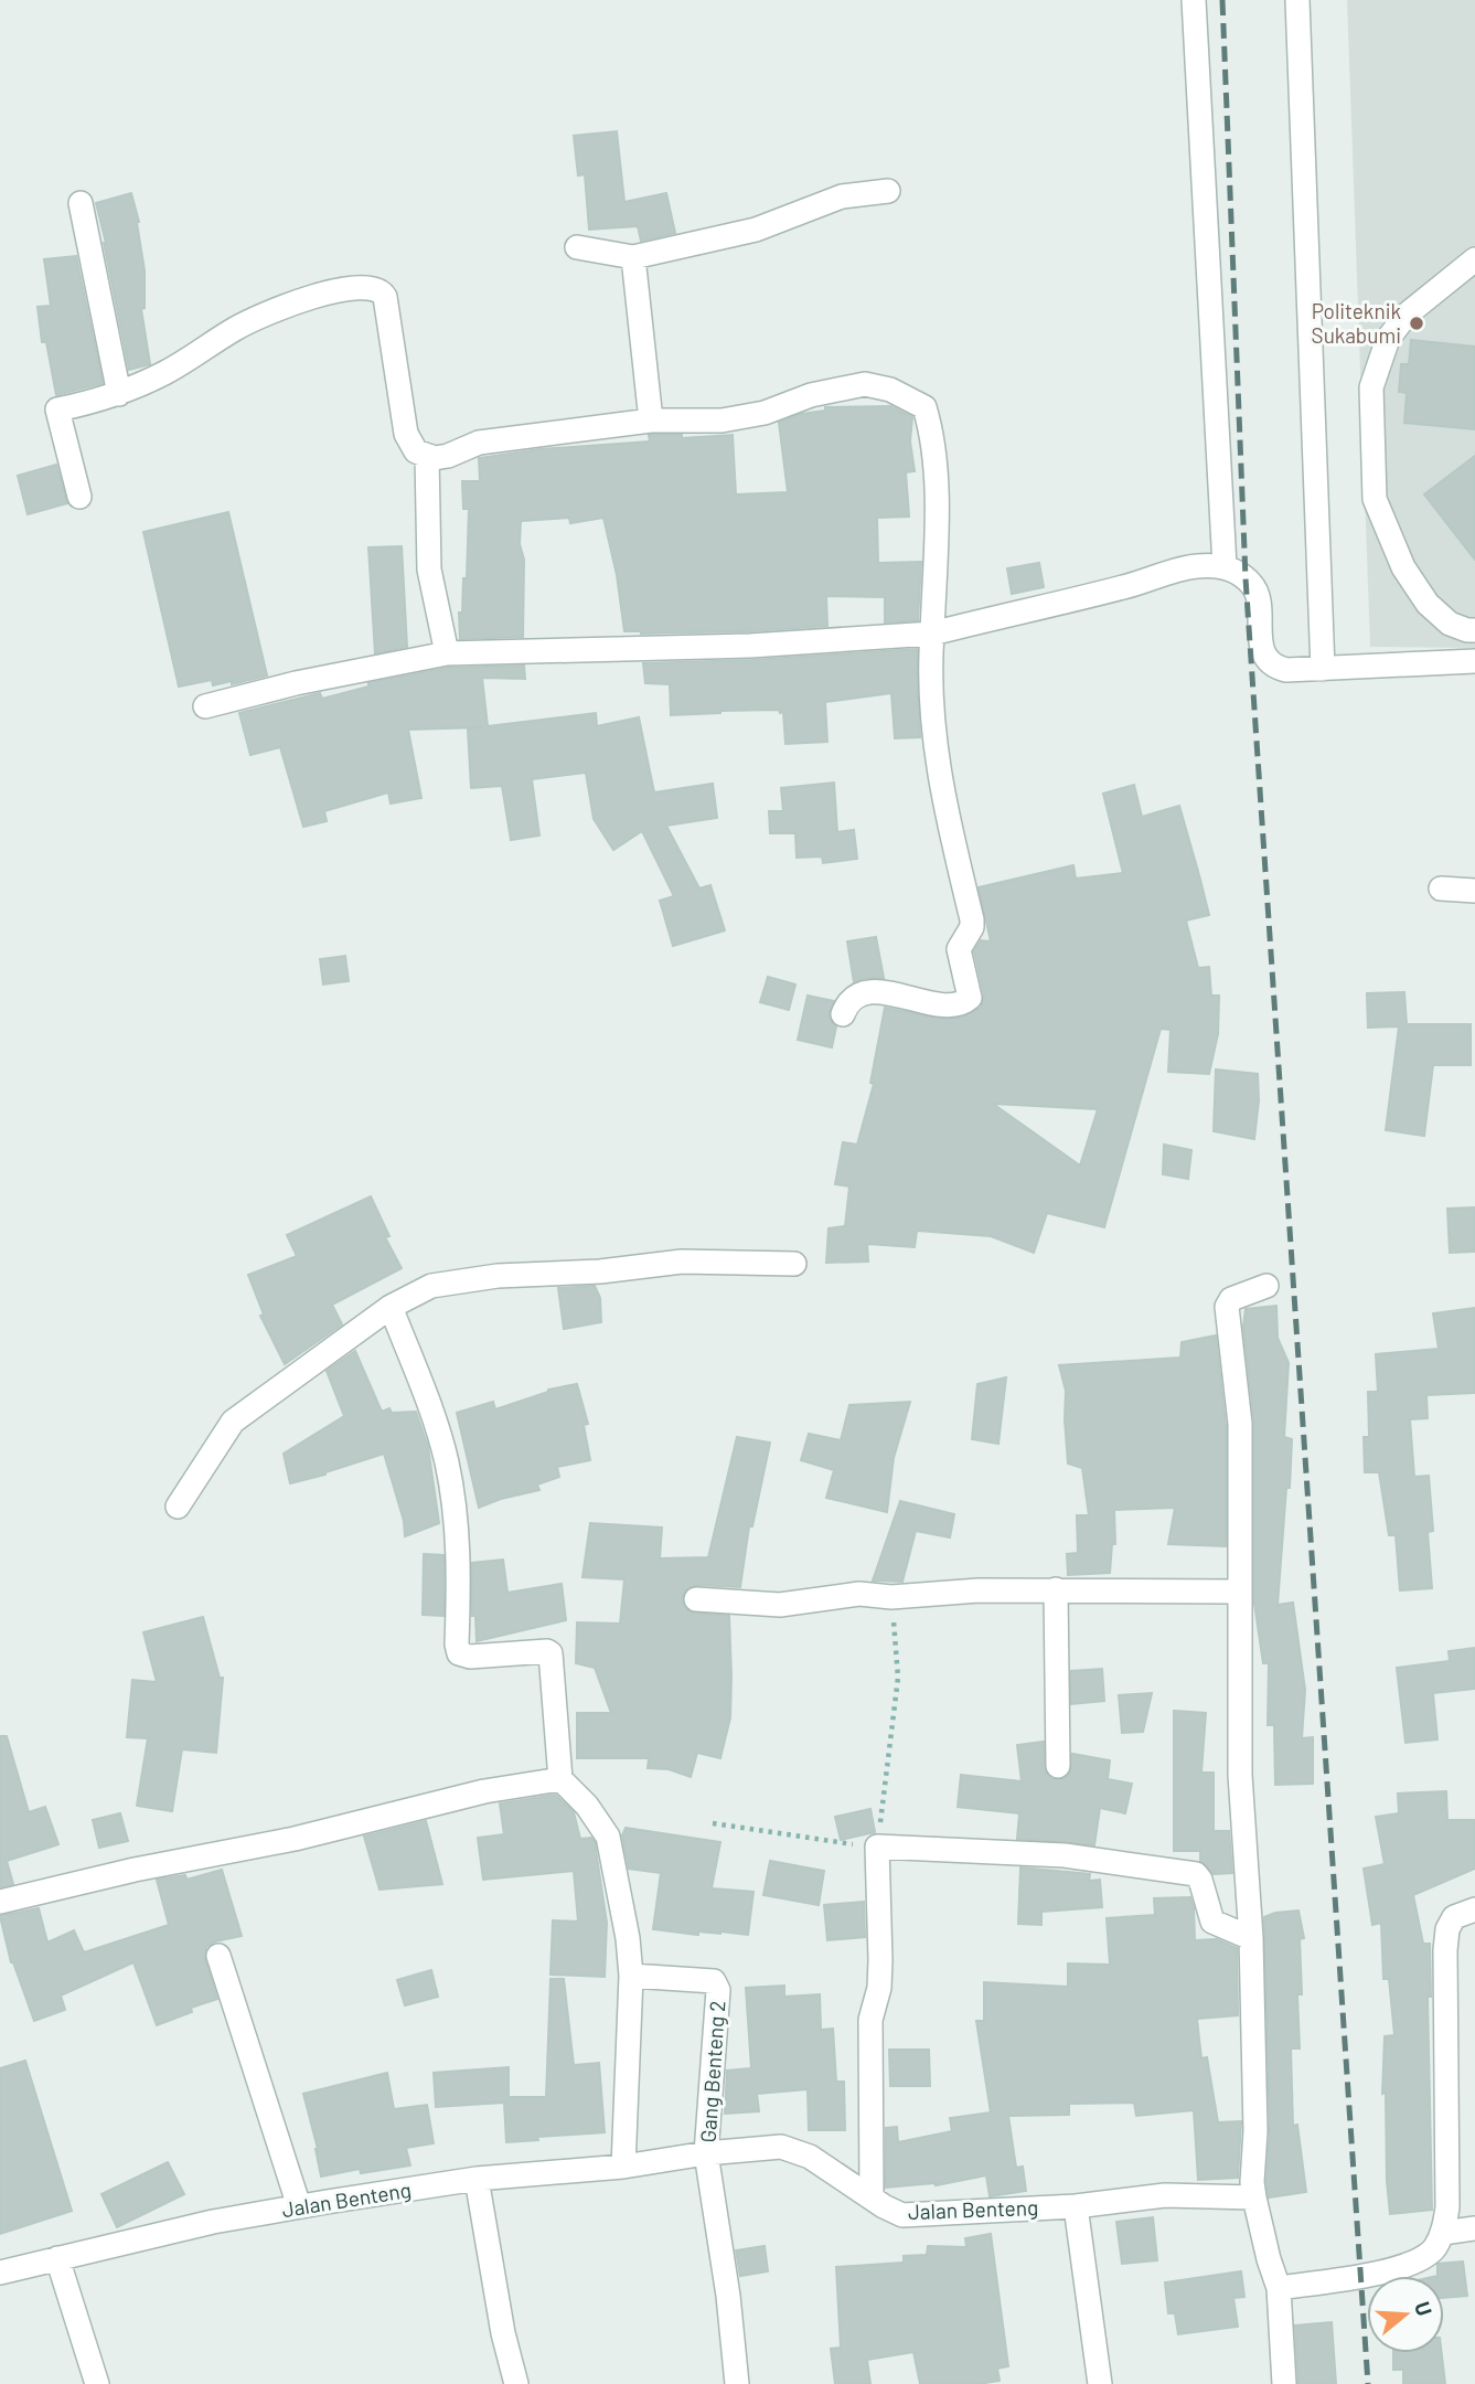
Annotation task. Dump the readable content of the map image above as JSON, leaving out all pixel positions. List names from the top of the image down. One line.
{"streets":{"street":["Gang Benteng 2","Jalan Benteng"]},"crossings":[["Gang Benteng 2","Jalan Benteng"]],"places":["Politeknik Sukabumi"],"north":"right"}
